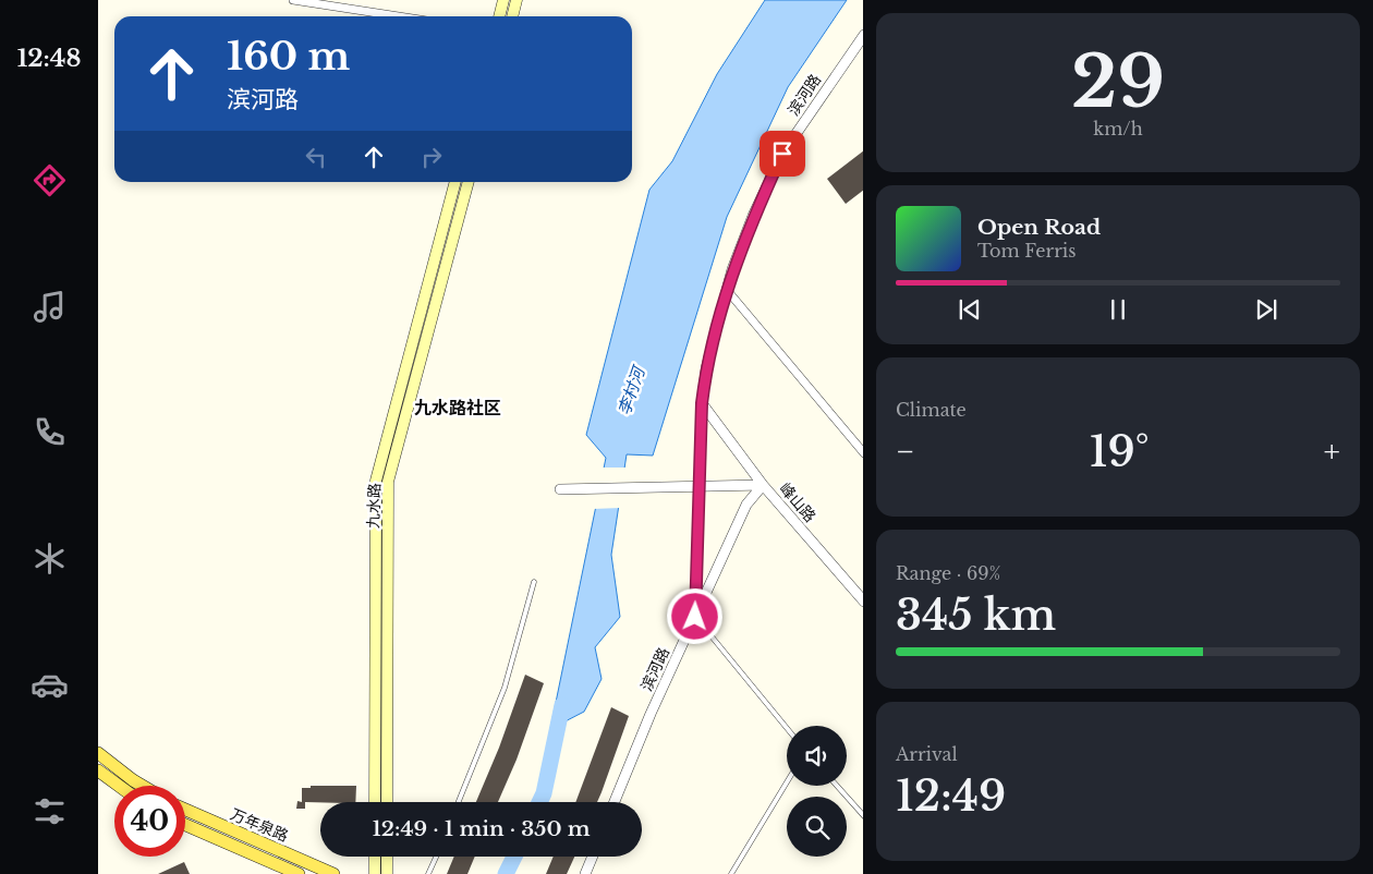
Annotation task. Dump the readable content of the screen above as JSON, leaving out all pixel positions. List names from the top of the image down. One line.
{"streets":{"main road":["九水路","万年泉路"],"street":["滨河路","峰山路"]},"crossings":[["滨河路","峰山路"]],"districts":["九水路社区"],"water":["李村河"],"page":{"tabs":"12:48","tile":[["29","km/h"],"Climate",["Range · 69%","345 km"],["Arrival","12:49"]],"turn":["160 m","滨河路"],"song":["Open Road","Tom Ferris"],"heat":["−","19°","+"],"limit":"40","trip":"12:49 · 1 min · 350 m"}}
